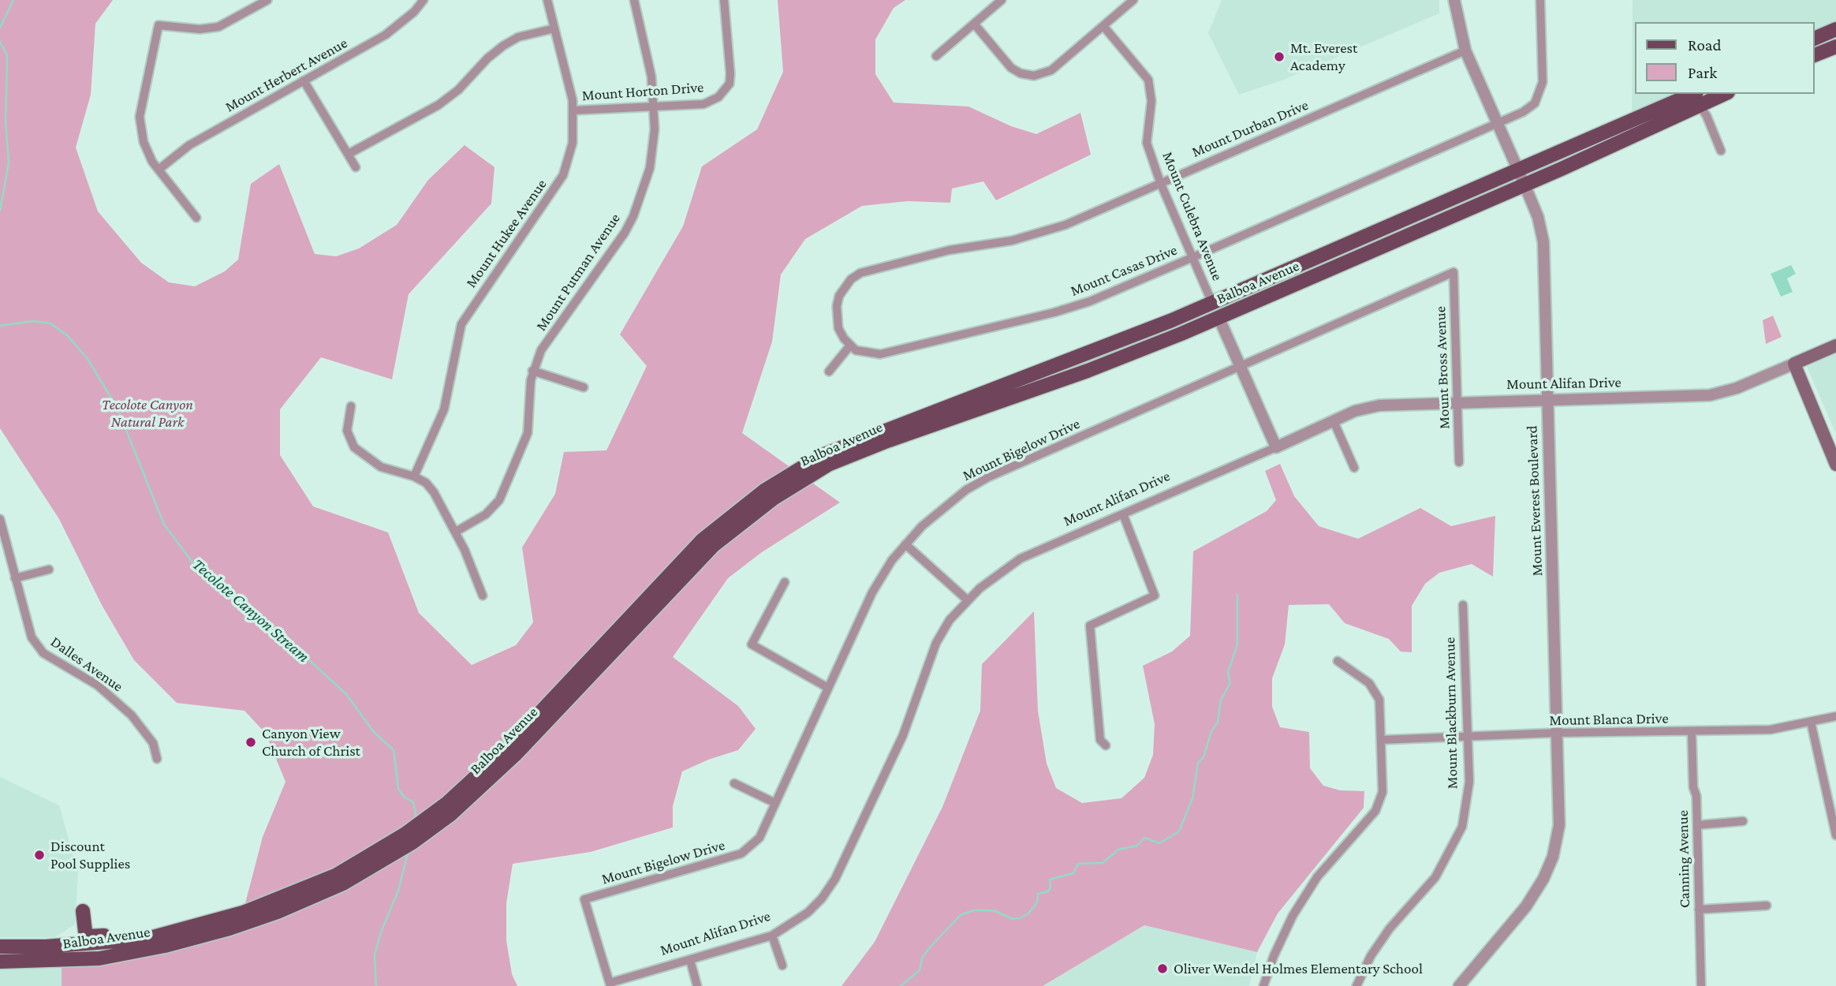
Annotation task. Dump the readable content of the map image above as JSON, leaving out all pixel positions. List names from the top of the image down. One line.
{"streets":{"main road":["Balboa Avenue","Mount Alifan Drive"],"street":["Mount Herbert Avenue","Mount Horton Drive","Mount Durban Drive","Mount Culebra Avenue","Mount Hukee Avenue","Mount Casas Drive","Mount Putman Avenue","Mount Bross Avenue","Mount Bigelow Drive","Mount Everest Boulevard","Dalles Avenue","Mount Blackburn Avenue","Mount Blanca Drive","Canning Avenue"]},"crossings":[["Mount Horton Drive","Mount Hukee Avenue"],["Mount Horton Drive","Mount Putman Avenue"],["Mount Durban Drive","Mount Culebra Avenue"],["Mount Durban Drive","Mount Casas Drive"],["Mount Durban Drive","Mount Everest Boulevard"],["Mount Culebra Avenue","Mount Casas Drive"],["Mount Culebra Avenue","Balboa Avenue"],["Mount Casas Drive","Mount Everest Boulevard"],["Balboa Avenue","Mount Everest Boulevard"],["Mount Bross Avenue","Mount Alifan Drive"],["Mount Bross Avenue","Mount Bigelow Drive"],["Mount Alifan Drive","Mount Bigelow Drive"],["Mount Alifan Drive","Mount Everest Boulevard"],["Mount Everest Boulevard","Mount Blanca Drive"],["Mount Blackburn Avenue","Mount Blanca Drive"],["Mount Blanca Drive","Canning Avenue"]],"water":["Tecolote Canyon Stream"],"parks":["Tecolote Canyon Natural Park"],"places":["Mt. Everest Academy","Canyon View Church of Christ","Discount Pool Supplies","Oliver Wendel Holmes Elementary School"],"legend":["Road","Park"]}
